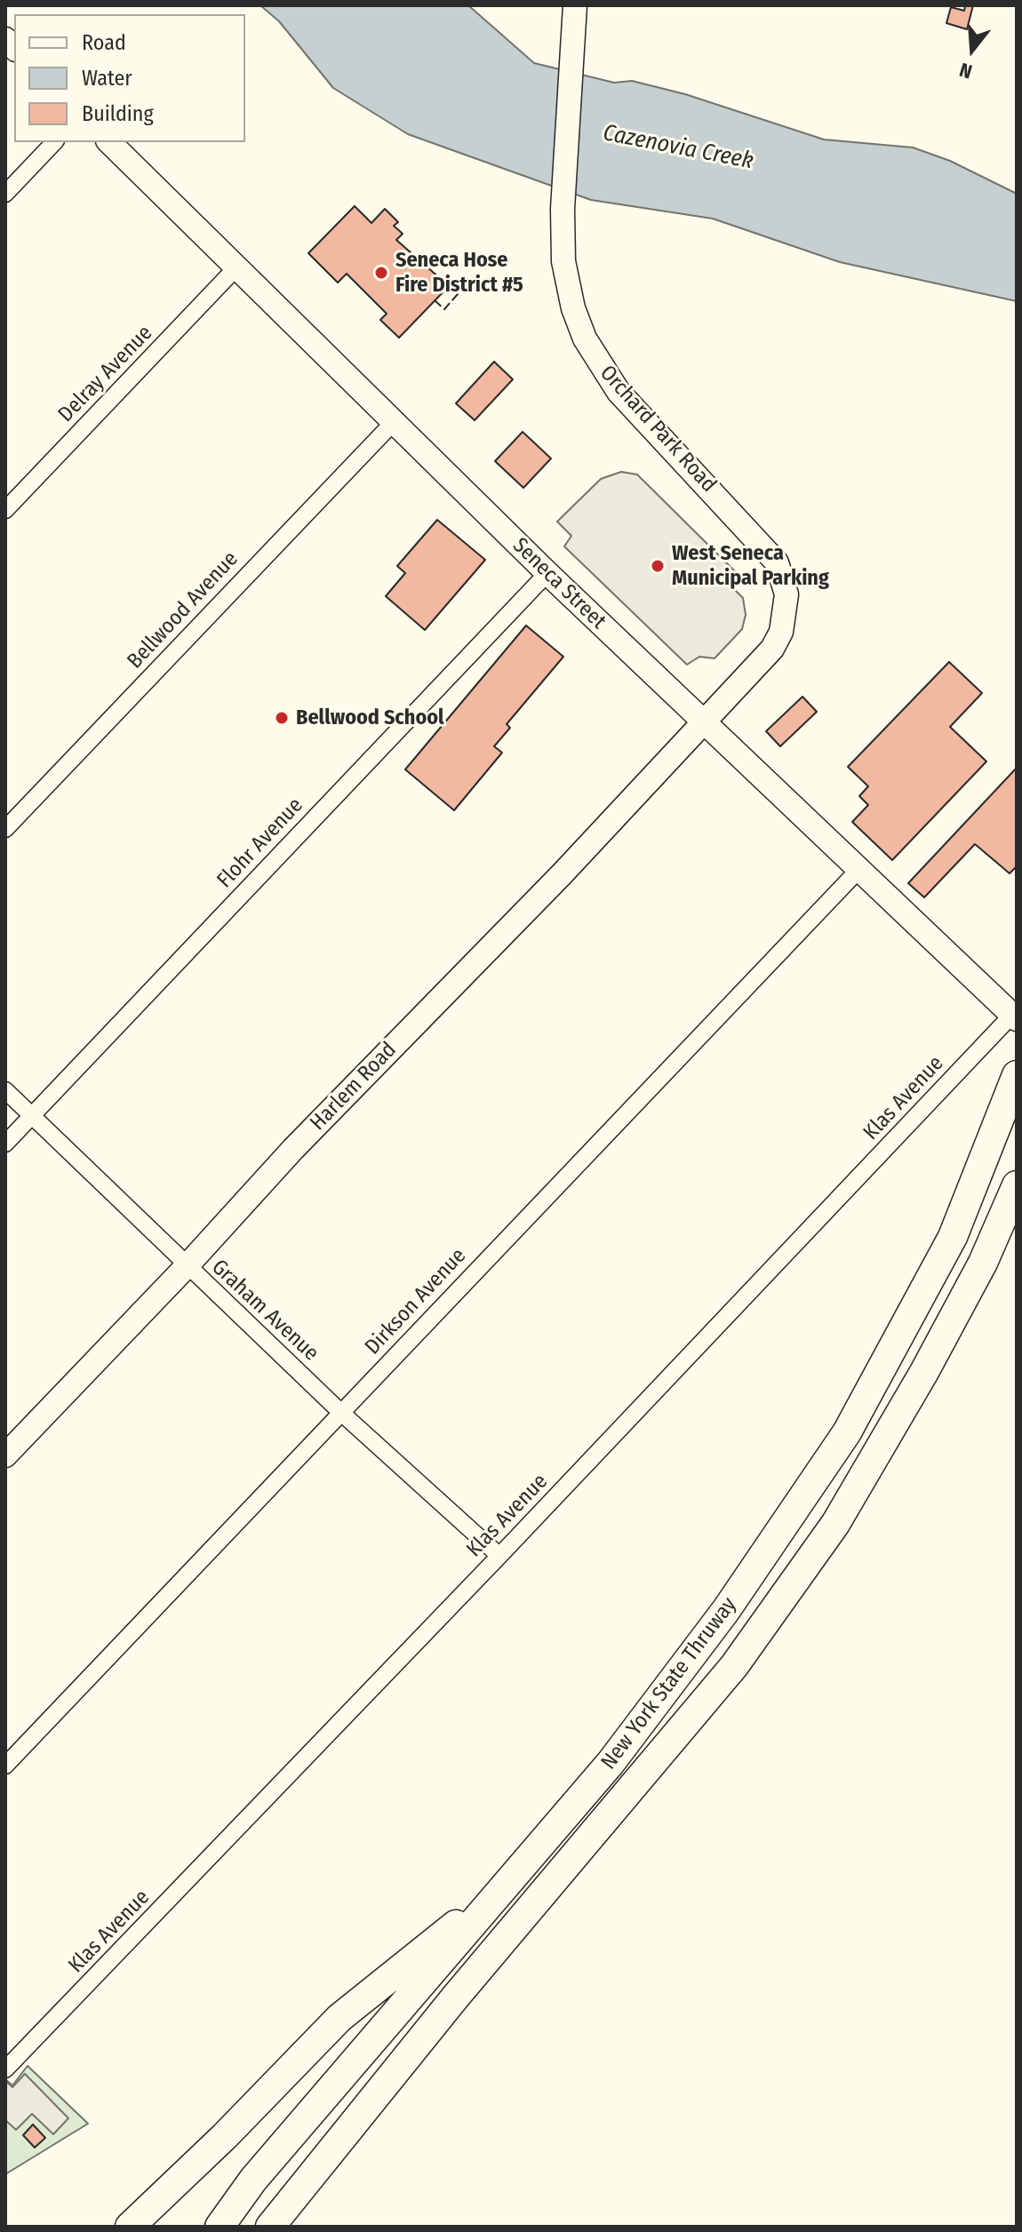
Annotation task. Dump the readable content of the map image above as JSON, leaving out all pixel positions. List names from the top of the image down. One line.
{"streets":{"highway":["New York State Thruway"],"main road":["Orchard Park Road","Seneca Street","Harlem Road"],"street":["Delray Avenue","Bellwood Avenue","Flohr Avenue","Klas Avenue","Dirkson Avenue","Graham Avenue"]},"crossings":[["Delray Avenue","Seneca Street"],["Orchard Park Road","Seneca Street"],["Orchard Park Road","Harlem Road"],["Seneca Street","Bellwood Avenue"],["Seneca Street","Flohr Avenue"],["Seneca Street","Harlem Road"],["Seneca Street","Klas Avenue"],["Seneca Street","Dirkson Avenue"],["Flohr Avenue","Graham Avenue"],["Harlem Road","Graham Avenue"],["Klas Avenue","Graham Avenue"],["Dirkson Avenue","Graham Avenue"]],"water":["Cazenovia Creek"],"places":["Seneca Hose Fire District #5","West Seneca Municipal Parking","Bellwood School"],"legend":["Road","Water","Building"],"north":"bottom"}
